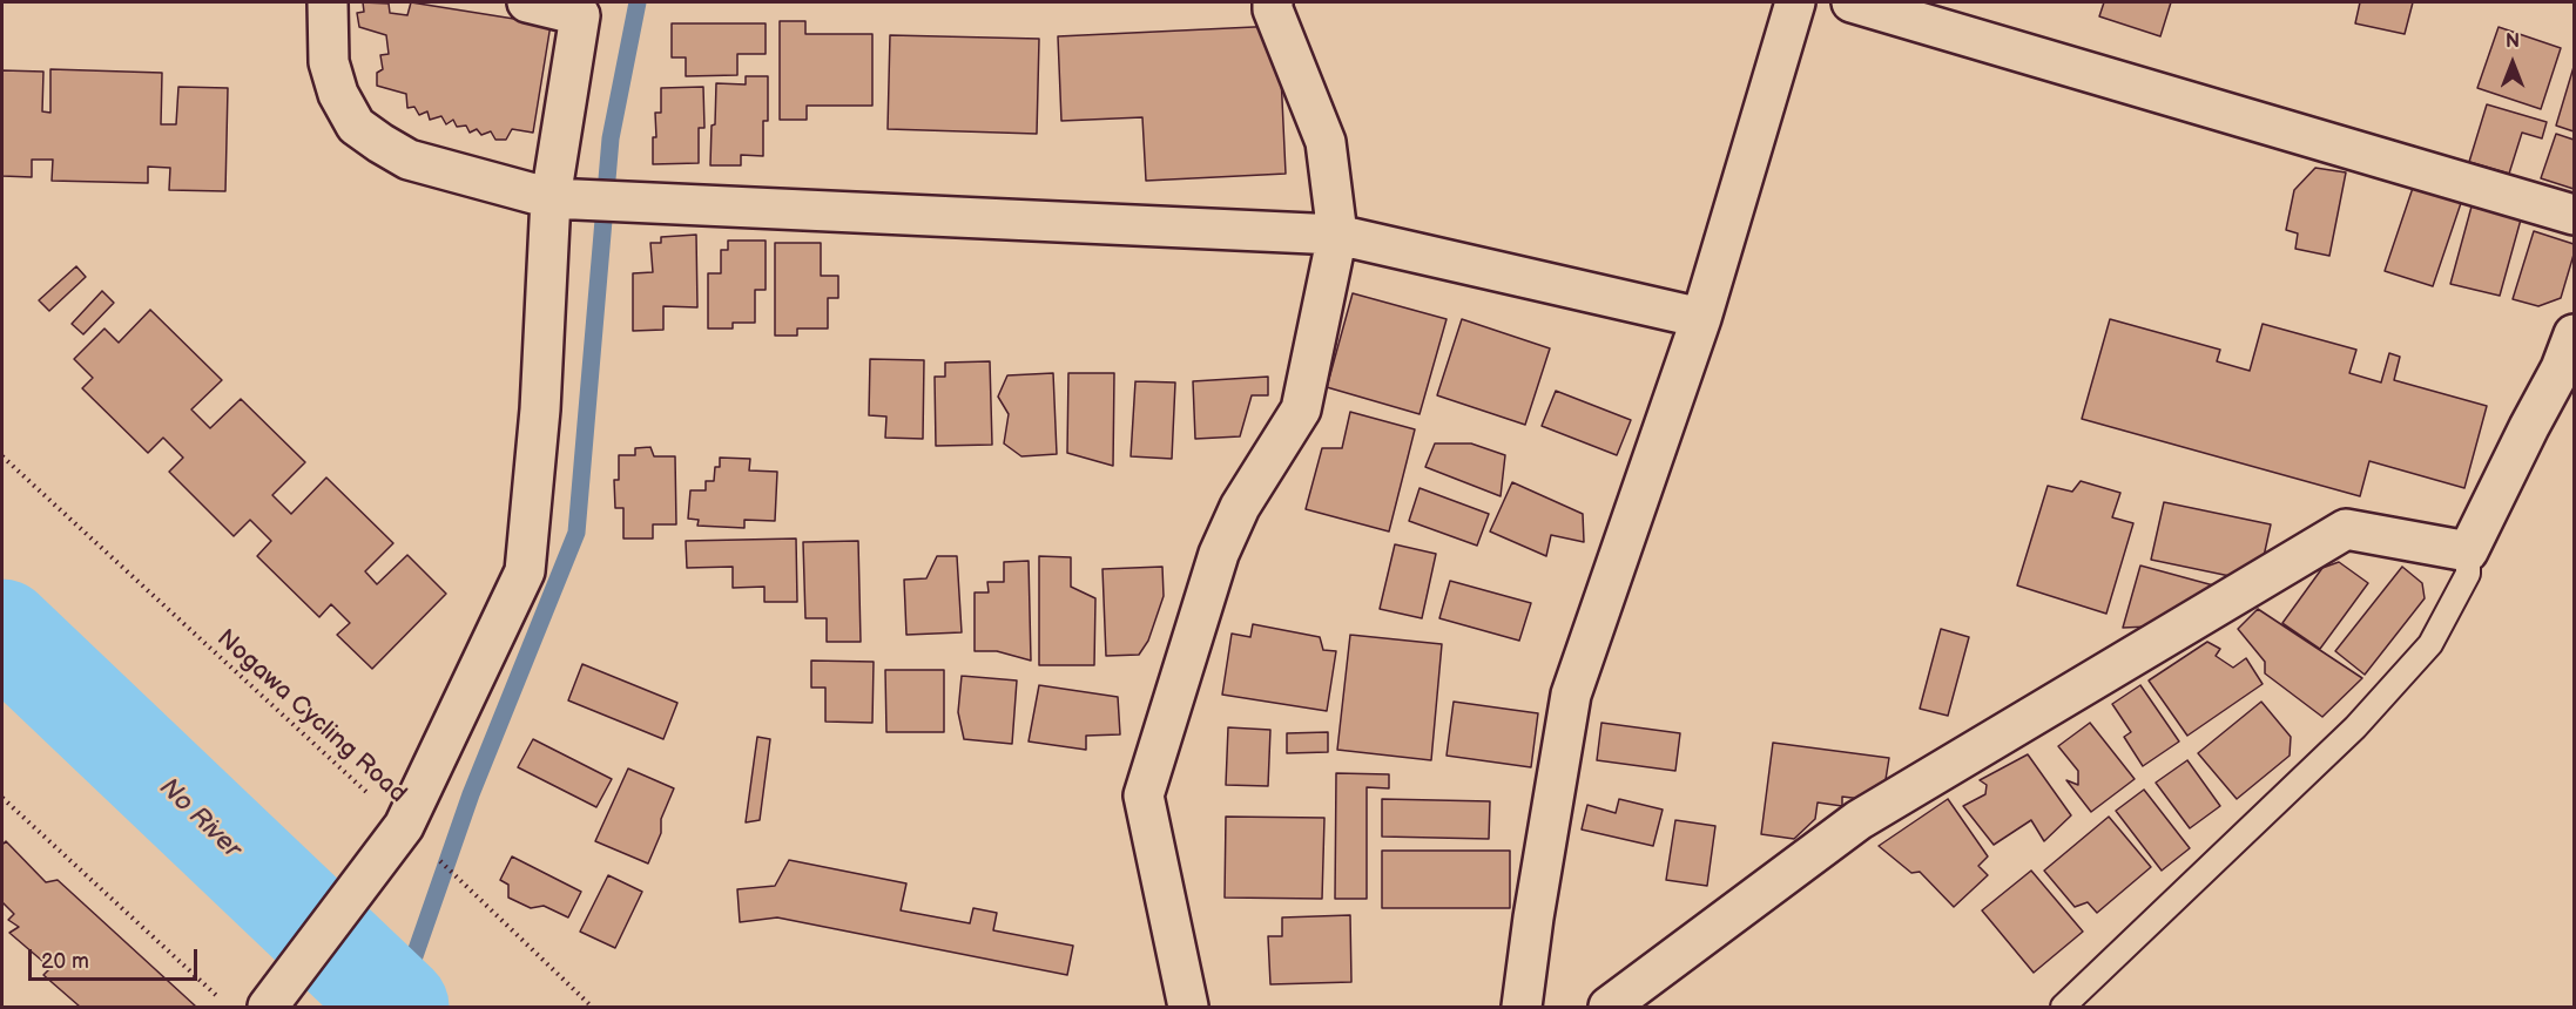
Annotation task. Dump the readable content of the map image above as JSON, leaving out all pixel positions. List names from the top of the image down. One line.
{"streets":{"path":["Nogawa Cycling Road"]},"water":["No River"],"scale_bar":"20 m","north":"top"}
